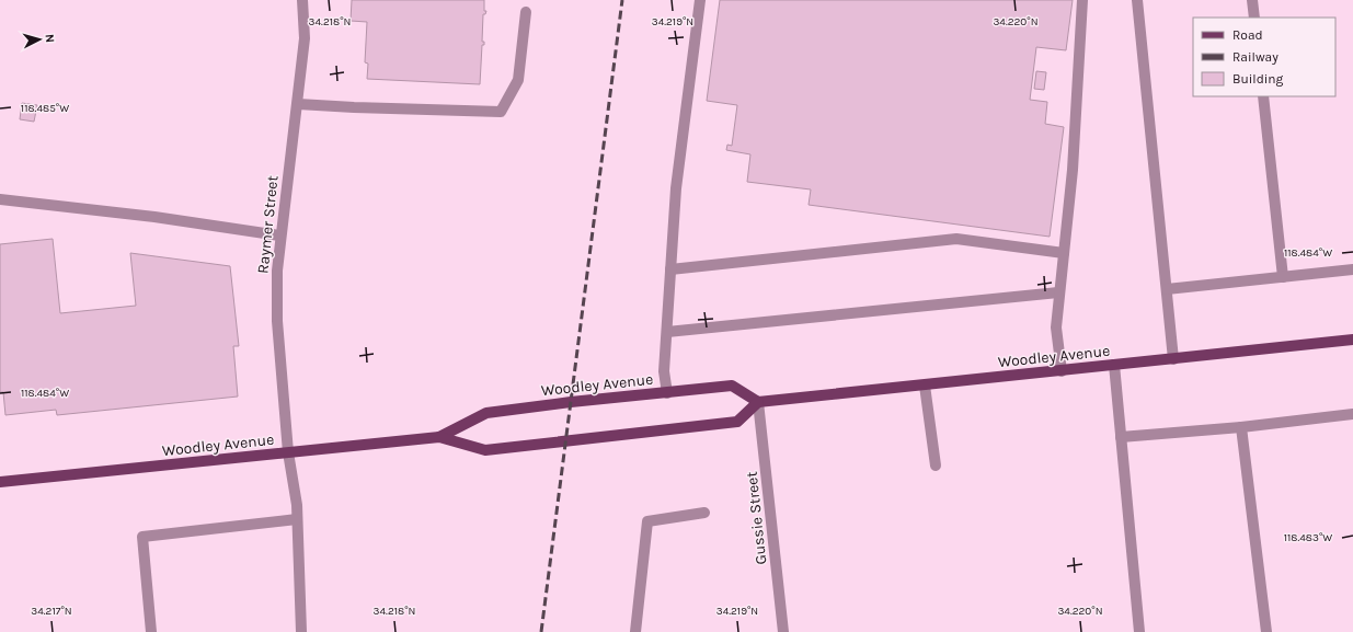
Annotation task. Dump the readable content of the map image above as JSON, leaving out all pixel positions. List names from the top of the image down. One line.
{"streets":{"main road":["Woodley Avenue"],"street":["Raymer Street","Gussie Street"]},"crossings":[["Raymer Street","Woodley Avenue"],["Woodley Avenue","Gussie Street"]],"legend":["Road","Railway","Building"],"north":"right","coordinates":["34.218°N","34.219°N","34.220°N","118.485°W","118.484°W","118.483°W","34.217°N"]}
